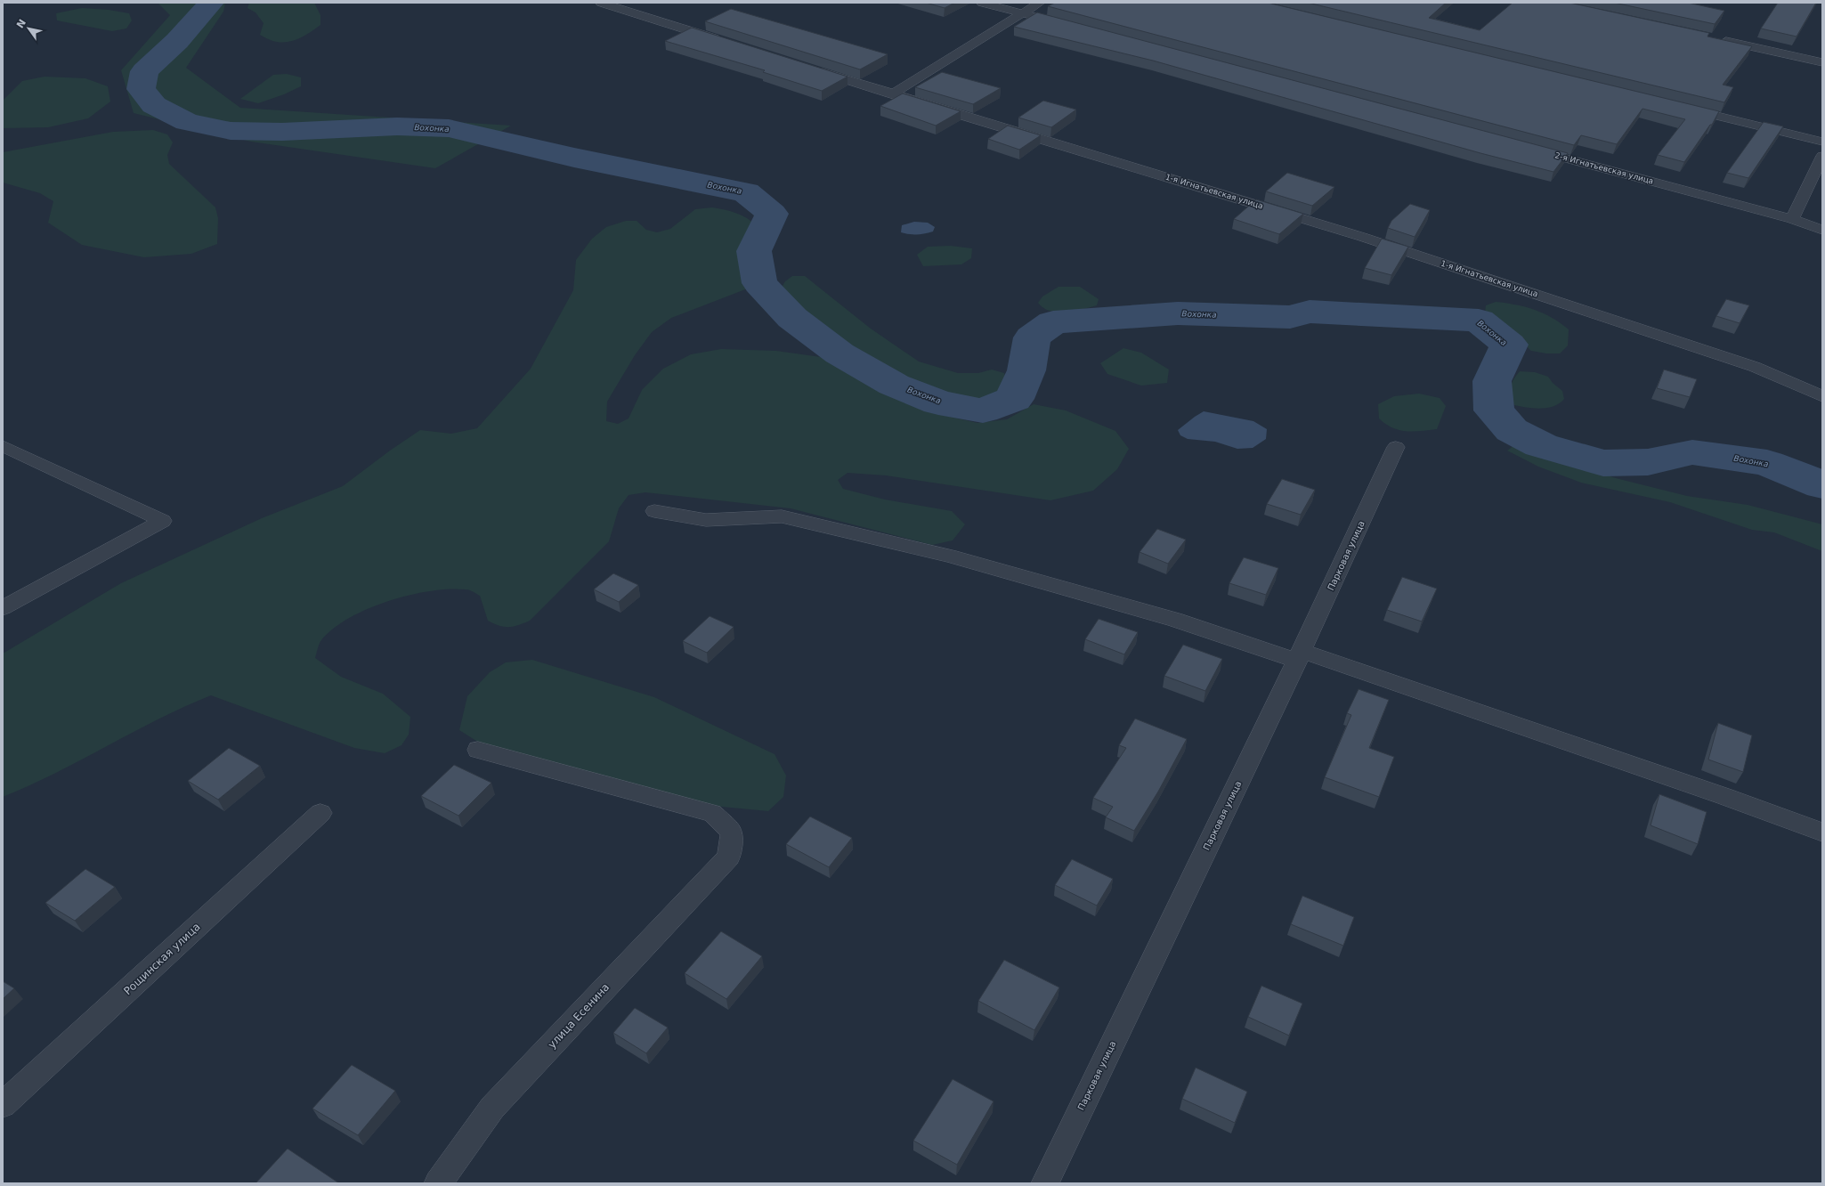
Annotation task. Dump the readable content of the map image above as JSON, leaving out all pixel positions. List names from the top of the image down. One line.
{"streets":{"street":["2-я Игнатьевская улица","1-я Игнатьевская улица","Парковая улица","Рощинская улица","улица Есенина"]},"water":["Вохонка"],"north":"top left"}
